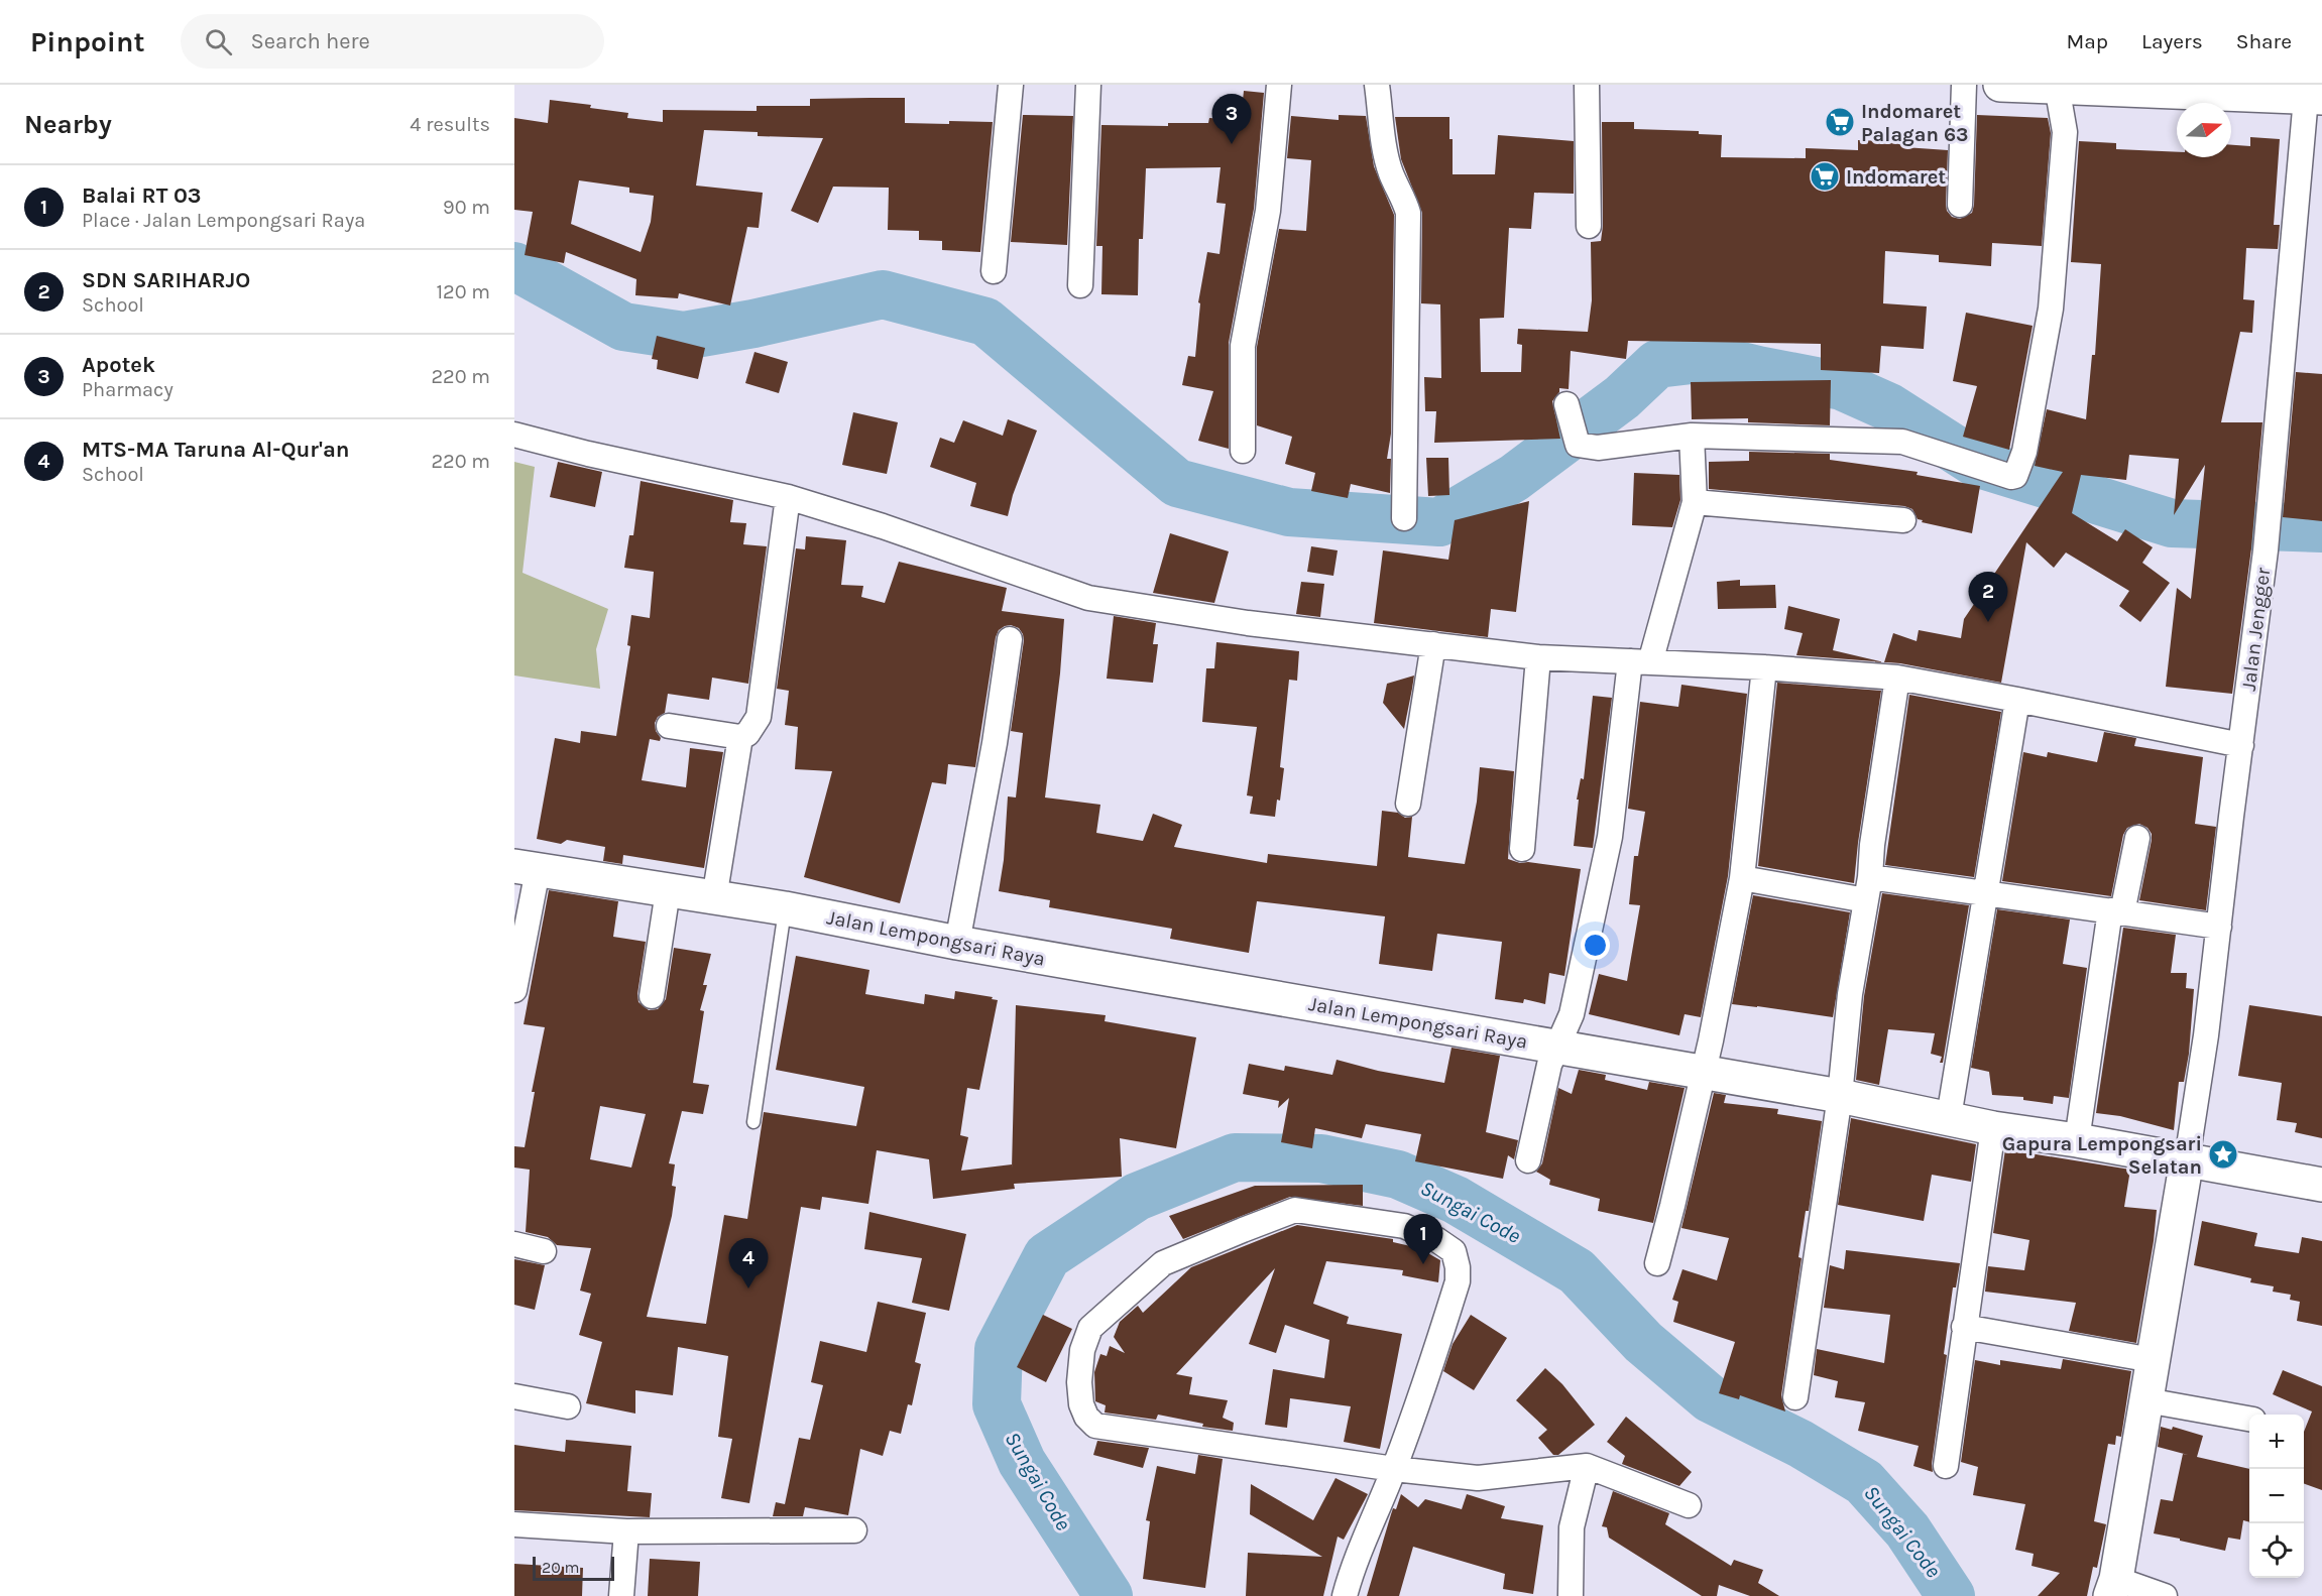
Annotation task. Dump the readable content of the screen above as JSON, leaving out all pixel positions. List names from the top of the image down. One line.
{"streets":{"main road":["Jalan Lempongsari Raya"],"street":["Jalan Jengger"]},"crossings":[["Jalan Jengger","Jalan Lempongsari Raya"]],"water":["Sungai Code"],"places":{"supermarket":["Indomaret Palagan 63","Indomaret"],"place":["Gapura Lempongsari Selatan"]},"scale_bar":"20 m","north":"right","page":{"header":"Pinpoint","search":"Search here","nav":["Map","Layers","Share"],"heading":["Nearby","4 results"],"pins":["3","2","1","4"],"list":[{"mark":"1","name":"Balai RT 03","note":"Place · Jalan Lempongsari Raya","value":"90 m"},{"mark":"2","name":"SDN SARIHARJO","note":"School","value":"120 m"},{"mark":"3","name":"Apotek","note":"Pharmacy","value":"220 m"},{"mark":"4","name":"MTS-MA Taruna Al-Qur'an","note":"School","value":"220 m"}],"map_buttons":["+","−"],"scale":"20 m"}}
